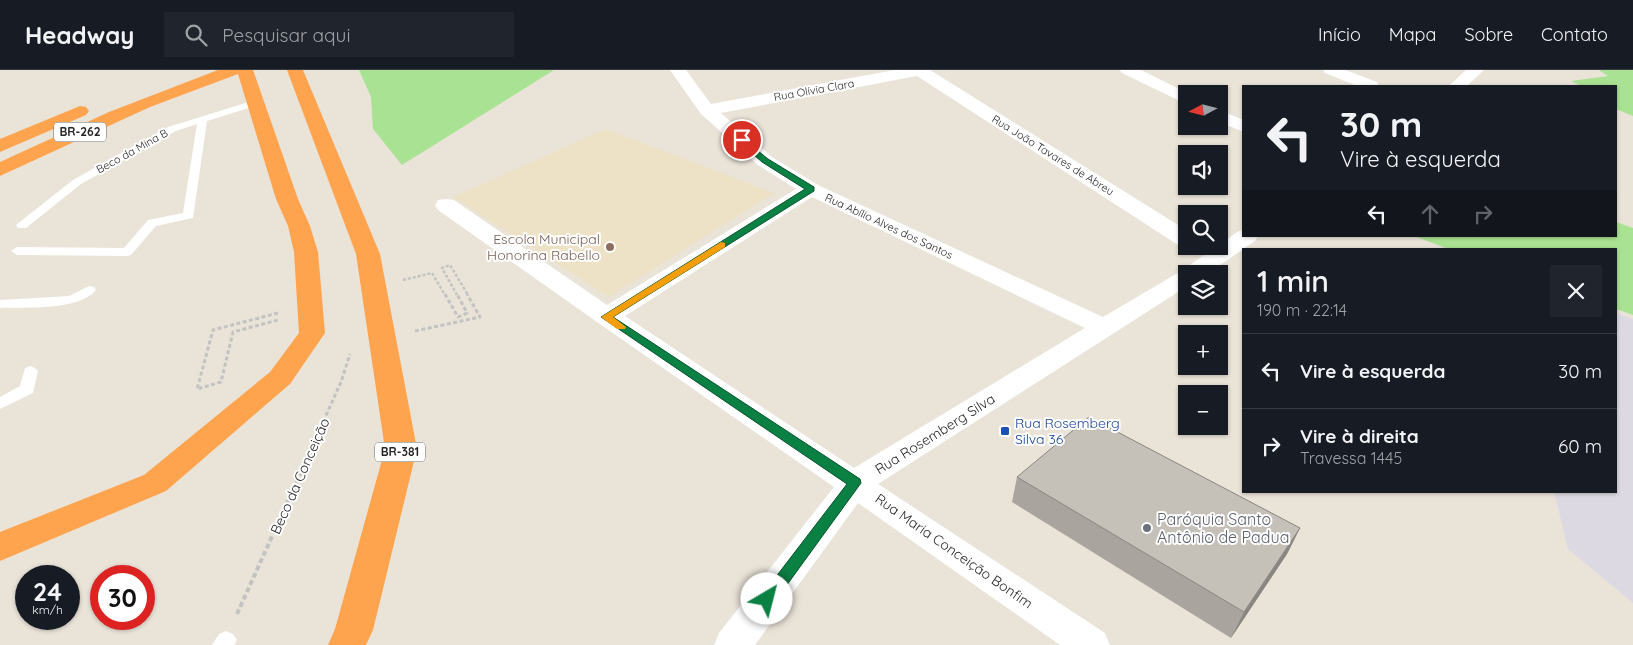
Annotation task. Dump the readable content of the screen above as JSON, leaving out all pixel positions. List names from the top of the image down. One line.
{"streets":{"highway":["BR-262","BR-381"],"street":["Rua Olívia Clara","Rua João Tavares de Abreu","Rua Abílio Alves dos Santos","Rua Rosemberg Silva","Rua Maria Conceição Bonfim"],"lane":["Beco da Mina B"],"path":["Beco da Conceição"]},"crossings":[["Rua Olívia Clara","Rua João Tavares de Abreu"],["Rua Olívia Clara","Rua Abílio Alves dos Santos"],["Rua Abílio Alves dos Santos","Rua Rosemberg Silva"],["Rua Rosemberg Silva","Rua Maria Conceição Bonfim"]],"places":{"other":["Escola Municipal Honorina Rabello","Paróquia Santo Antônio de Padua"],"transit":["Rua Rosemberg Silva 36"]},"north":"left","page":{"header":"Headway","search":"Pesquisar aqui","nav":["Início","Mapa","Sobre","Contato"],"map_buttons":["+","−"],"turn":["30 m","Vire à esquerda"],"heading":["1 min","190 m · 22:14"],"list":[{"name":"Vire à esquerda","value":"30 m"},{"name":"Vire à direita","note":"Travessa 1445","value":"60 m"}],"speed":"24 km/h","limit":"30"}}
